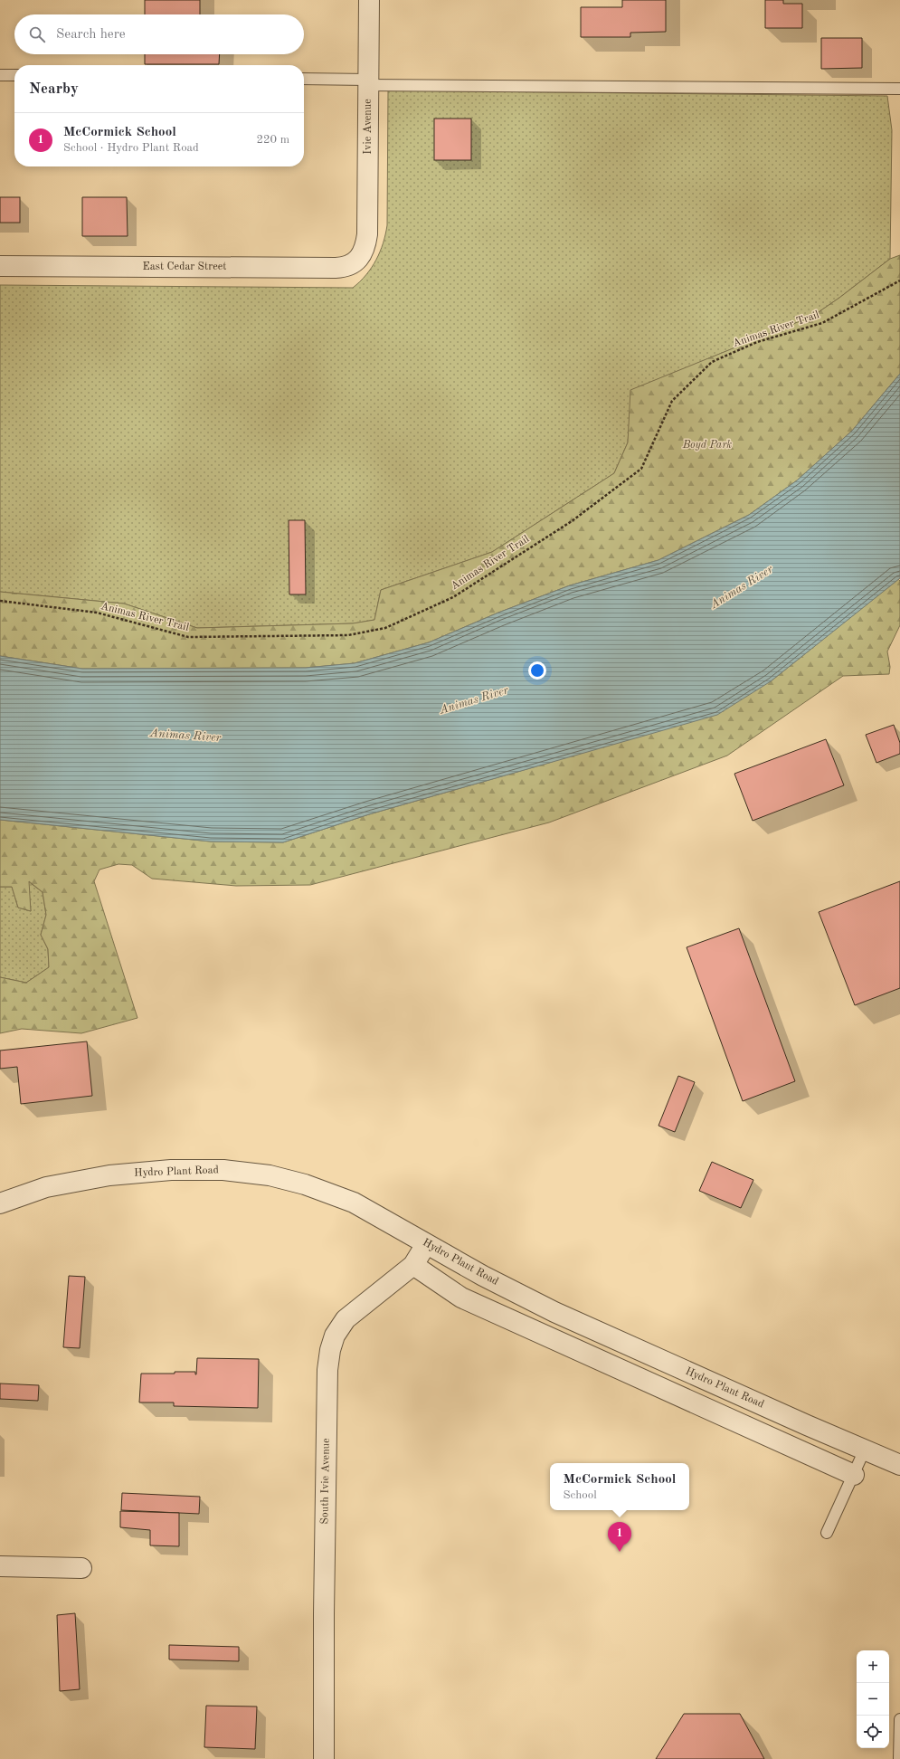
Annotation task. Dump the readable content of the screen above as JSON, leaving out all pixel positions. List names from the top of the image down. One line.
{"streets":{"street":["Ivie Avenue","East Cedar Street","Hydro Plant Road","South Ivie Avenue"],"path":["Animas River Trail"]},"crossings":[["Ivie Avenue","East Cedar Street"],["Hydro Plant Road","South Ivie Avenue"]],"water":["Animas River"],"parks":["Boyd Park"],"page":{"search":"Search here","heading":"Nearby","list":[{"mark":"1","name":"McCormick School","note":"School · Hydro Plant Road","value":"220 m"}],"popup":["McCormick School","School"],"pins":"1","map_buttons":["+","−"]}}
